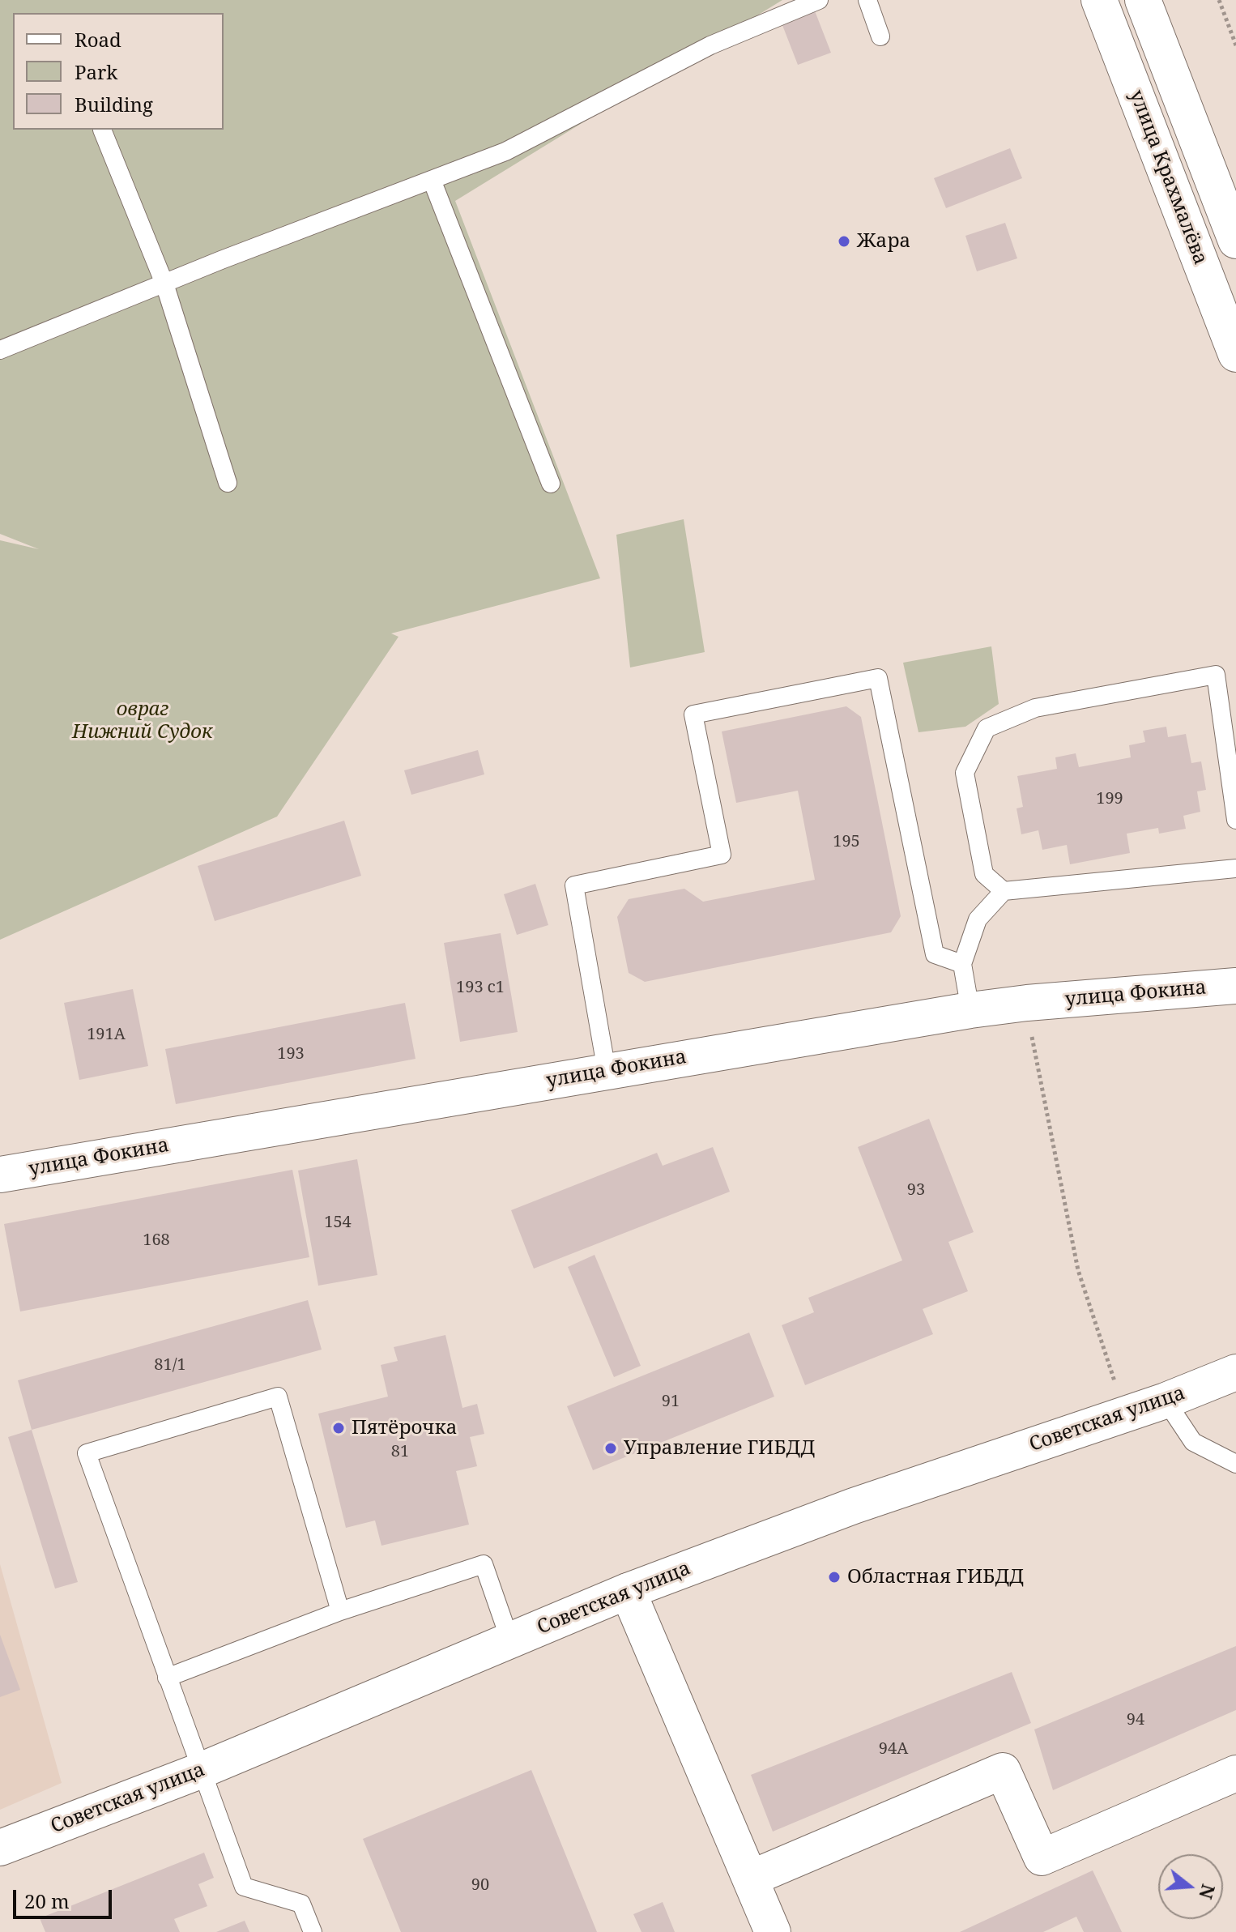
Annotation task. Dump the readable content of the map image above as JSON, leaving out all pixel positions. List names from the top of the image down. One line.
{"streets":{"main road":["улица Крахмалёва","улица Фокина","Советская улица"]},"parks":["овраг Нижний Судок"],"places":["Жара","Пятёрочка","Управление ГИБДД","Областная ГИБДД"],"house_numbers":["199","195","193 с1","191А","193","93","154","168","81/1","91","81","94","94А","90"],"legend":["Road","Park","Building"],"scale_bar":"20 m","north":"right"}
